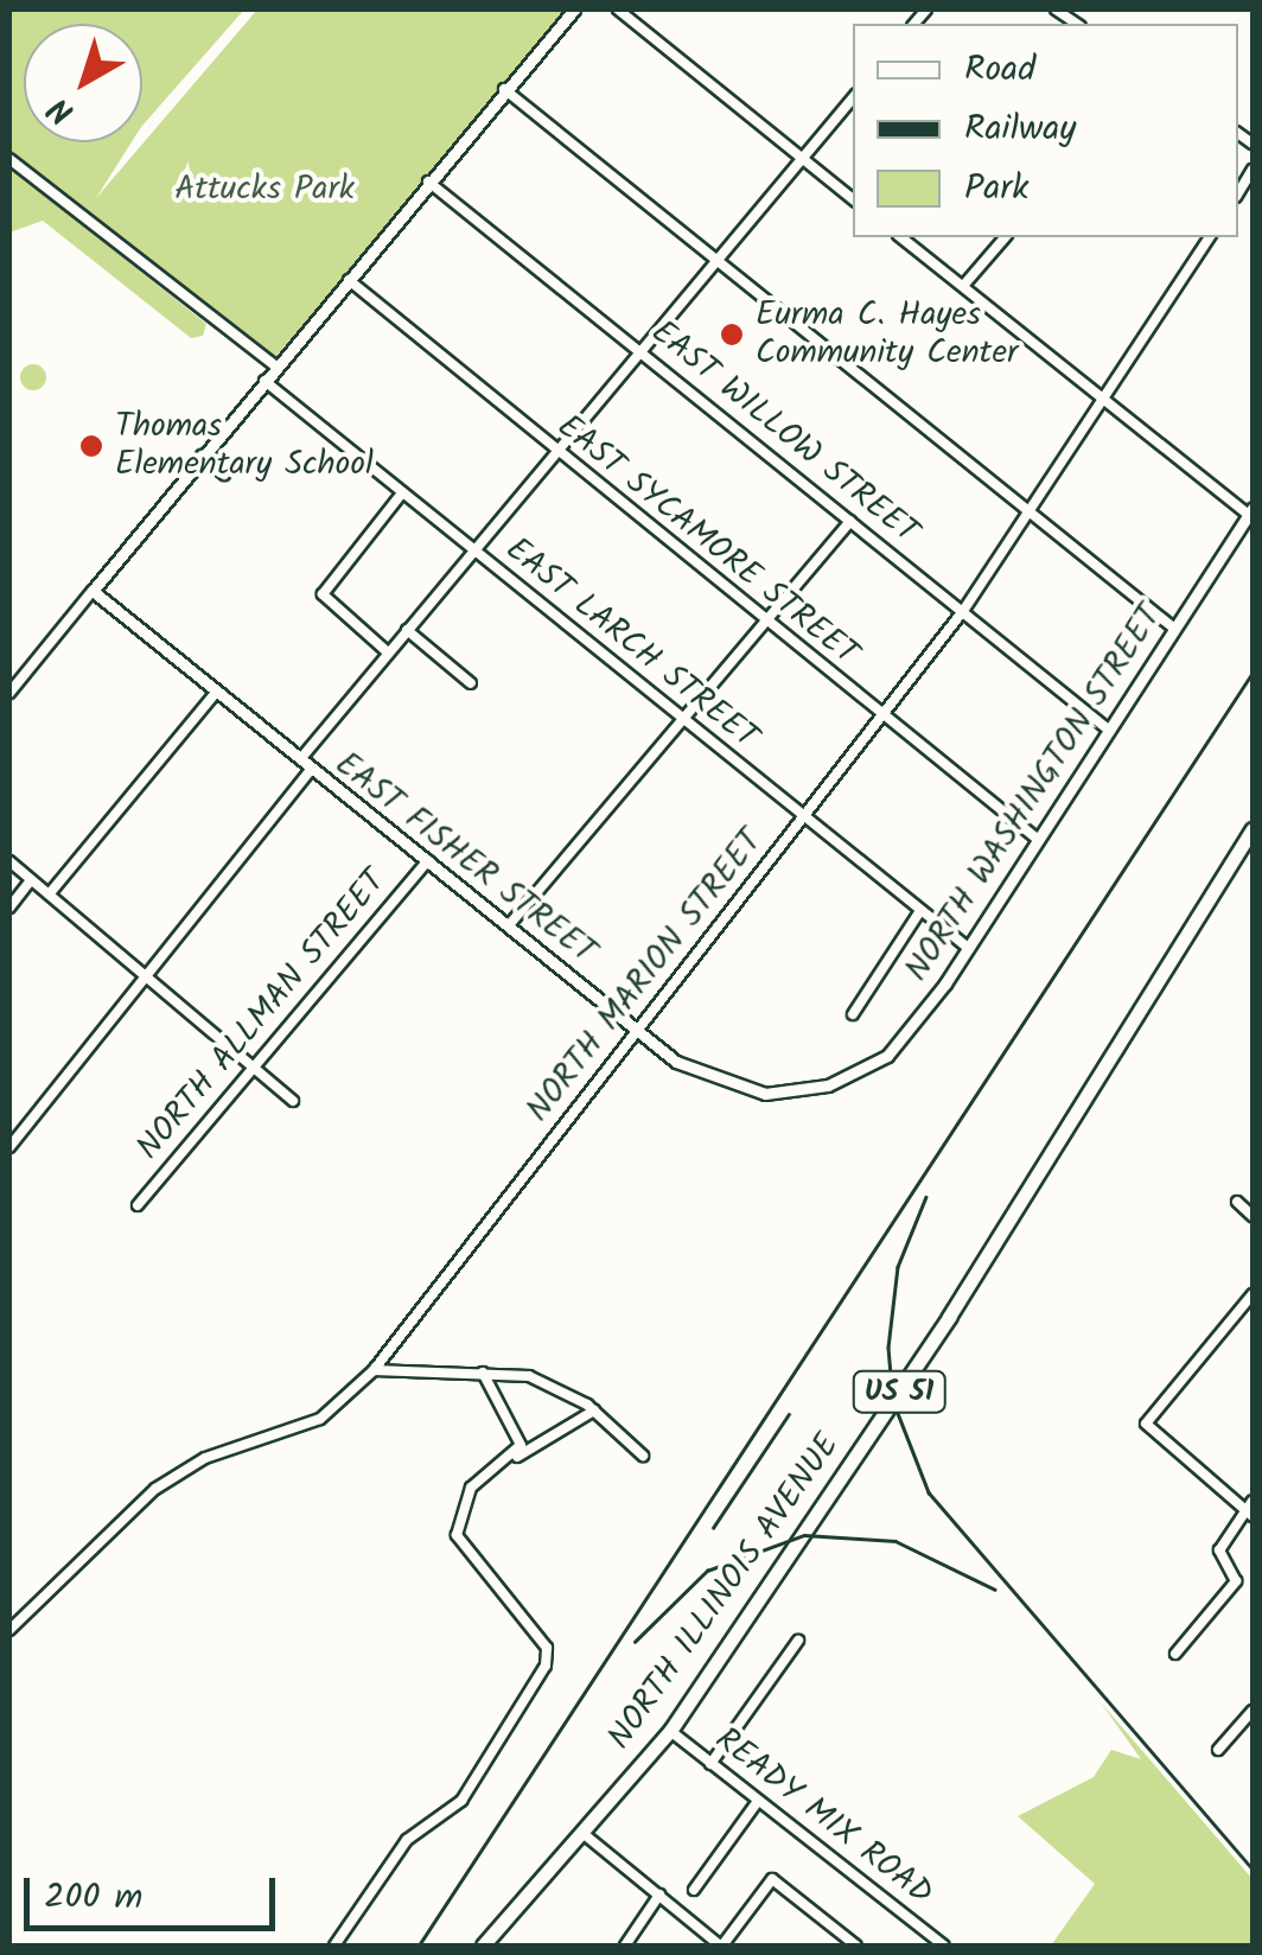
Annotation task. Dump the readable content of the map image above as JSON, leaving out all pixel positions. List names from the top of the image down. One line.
{"streets":{"main road":["US 51","NORTH ILLINOIS AVENUE"],"street":["EAST WILLOW STREET","EAST SYCAMORE STREET","EAST LARCH STREET","NORTH WASHINGTON STREET","EAST FISHER STREET","NORTH MARION STREET","NORTH ALLMAN STREET","READY MIX ROAD"]},"crossings":[["EAST WILLOW STREET","NORTH WASHINGTON STREET"],["EAST WILLOW STREET","NORTH MARION STREET"],["EAST SYCAMORE STREET","NORTH WASHINGTON STREET"],["EAST SYCAMORE STREET","NORTH MARION STREET"],["EAST LARCH STREET","NORTH WASHINGTON STREET"],["EAST LARCH STREET","NORTH MARION STREET"],["NORTH WASHINGTON STREET","EAST FISHER STREET"],["EAST FISHER STREET","NORTH MARION STREET"],["EAST FISHER STREET","NORTH ALLMAN STREET"],["NORTH ILLINOIS AVENUE","READY MIX ROAD"]],"parks":["Attucks Park"],"places":["Eurma C. Hayes Community Center","Thomas Elementary School"],"legend":["Road","Railway","Park"],"scale_bar":"200 m","north":"bottom left"}
